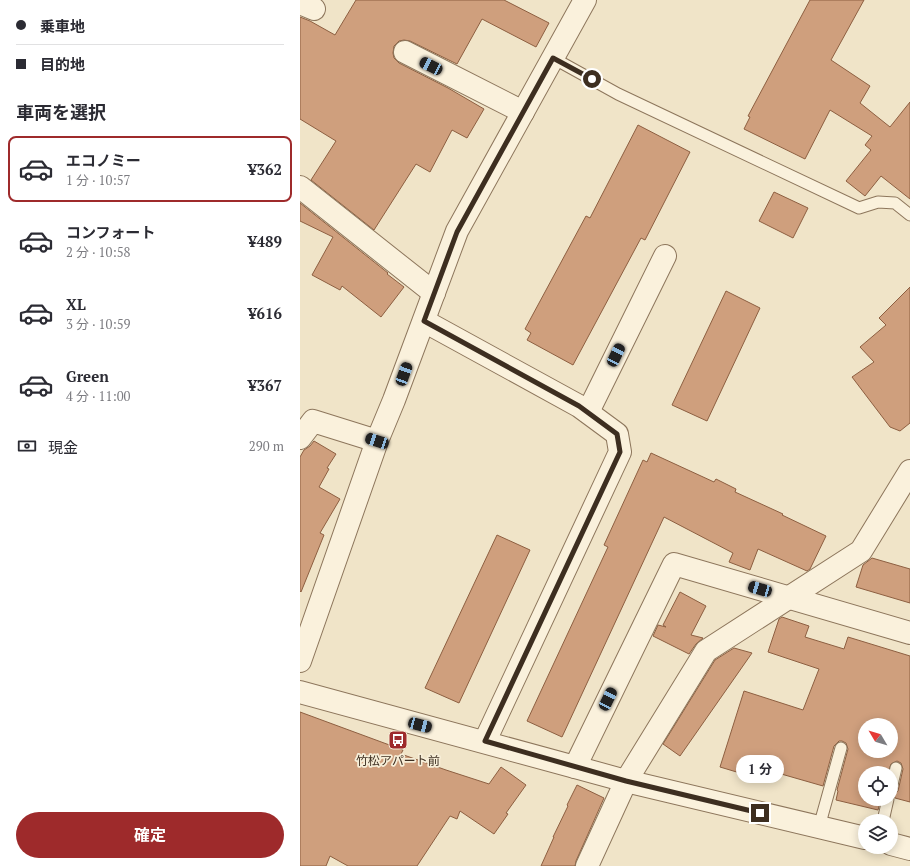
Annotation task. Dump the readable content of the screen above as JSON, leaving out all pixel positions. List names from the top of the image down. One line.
{"places":{"bus stop":["竹松アパート前"]},"north":"top left","page":{"banner":["乗車地","目的地"],"heading":"車両を選択","list":[{"name":"エコノミー","note":"1 分 · 10:57","value":"¥362"},{"name":"コンフォート","note":"2 分 · 10:58","value":"¥489"},{"name":"XL","note":"3 分 · 10:59","value":"¥616"},{"name":"Green","note":"4 分 · 11:00","value":"¥367"}],"pay":["現金","290 m"],"bubble":"1 分","buttons":"確定"}}
